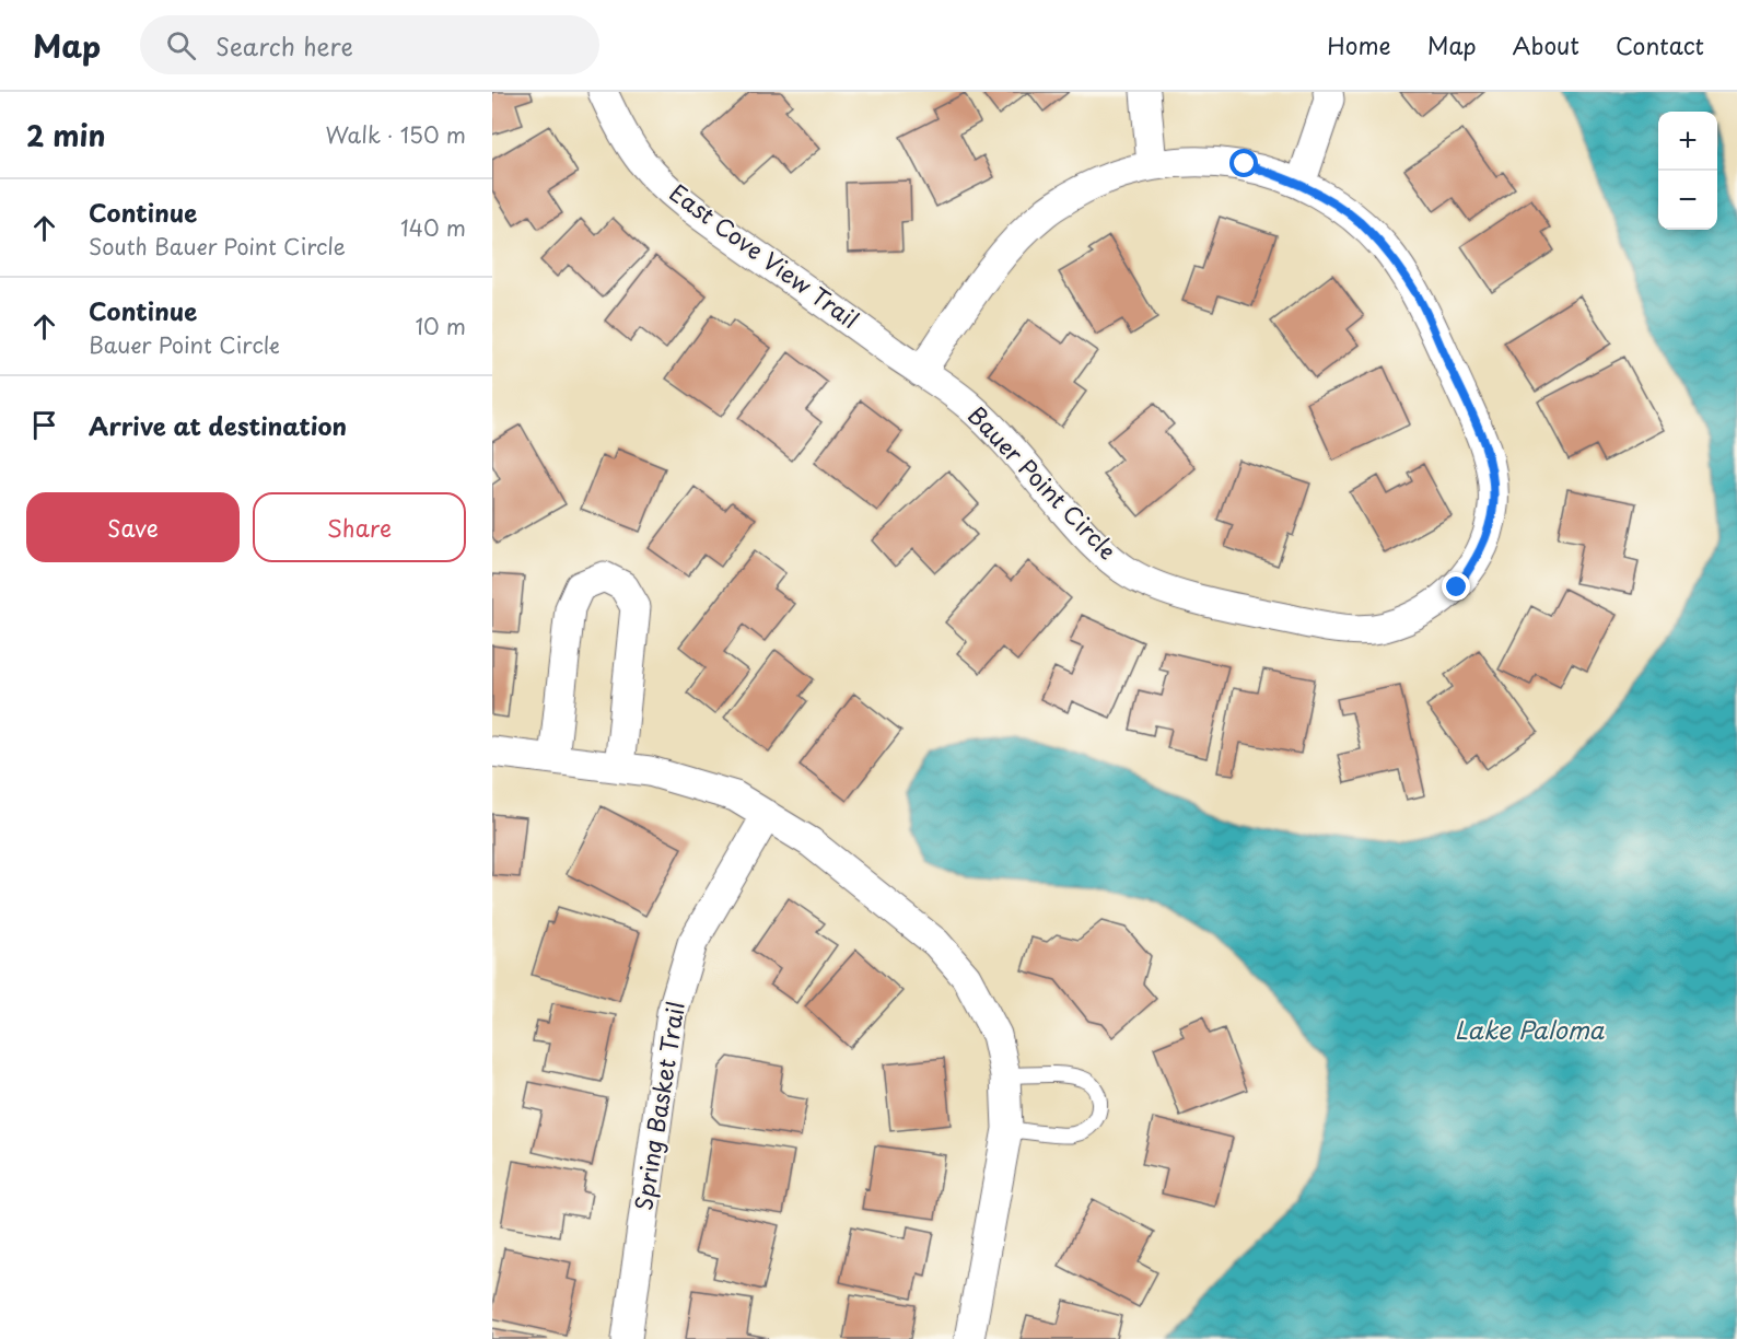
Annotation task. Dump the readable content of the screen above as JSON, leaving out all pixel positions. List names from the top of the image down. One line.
{"streets":{"street":["East Cove View Trail","Bauer Point Circle","Spring Basket Trail"]},"crossings":[["East Cove View Trail","Bauer Point Circle"]],"water":["Lake Paloma"],"page":{"header":"Map","search":"Search here","nav":["Home","Map","About","Contact"],"heading":["2 min","Walk · 150 m"],"map_buttons":["+","−"],"list":[["Continue","South Bauer Point Circle","140 m"],["Continue","Bauer Point Circle","10 m"],"Arrive at destination"],"buttons":["Save","Share"]}}
